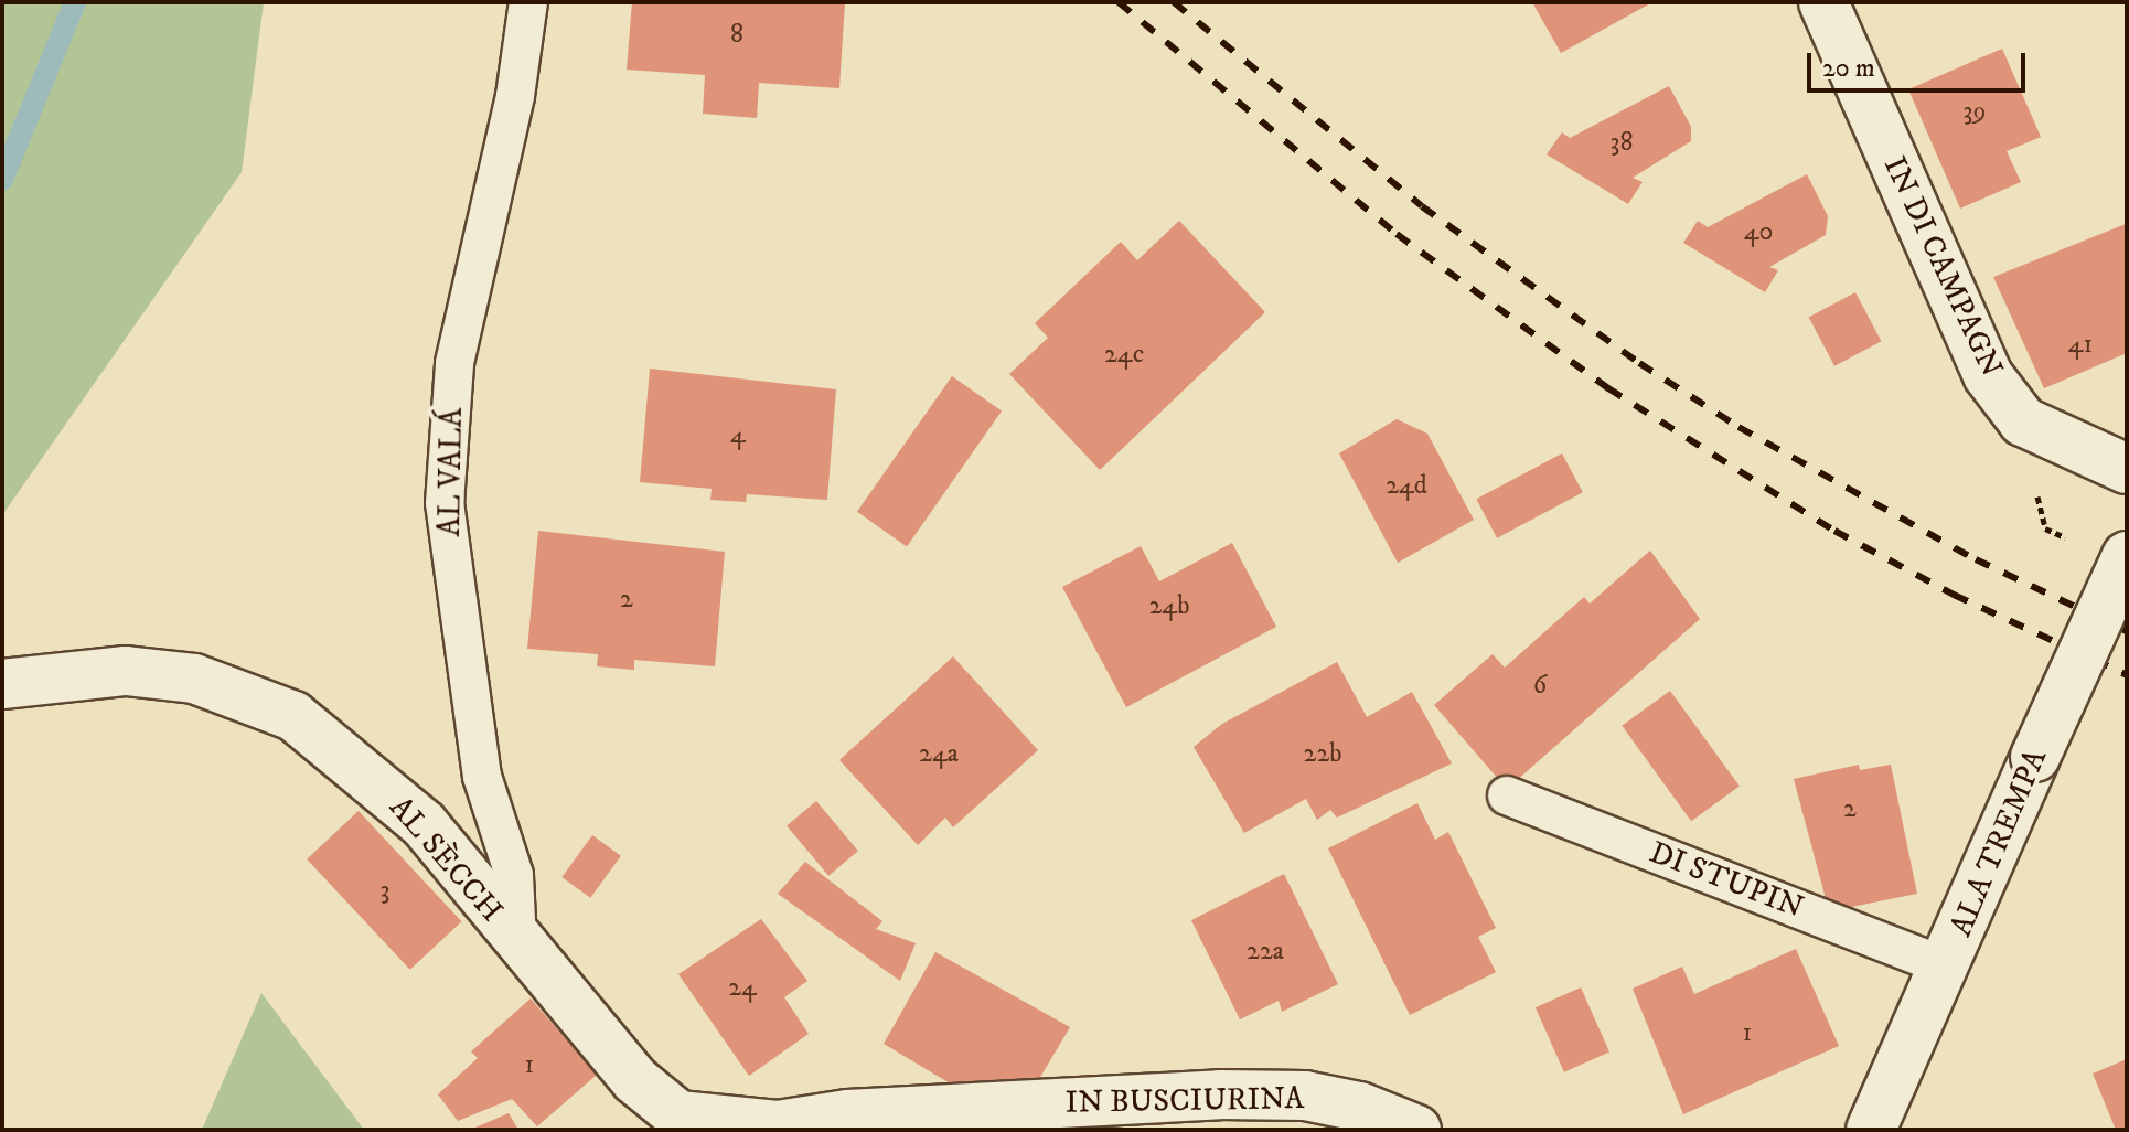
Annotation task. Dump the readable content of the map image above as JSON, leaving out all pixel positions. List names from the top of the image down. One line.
{"streets":{"street":["IN DI CAMPAGN","ALA TREMPA","AL SÈCCH","IN BUSCIURINA"],"lane":["AL VALÁ","DI STUPIN"]},"crossings":[["AL VALÁ","AL SÈCCH"],["ALA TREMPA","DI STUPIN"],["AL SÈCCH","IN BUSCIURINA"]],"house_numbers":["8","39","38","40","41","24c","4","24d","2","24b","6","24a","22b","2","3","22a","24","1","1"],"scale_bar":"20 m"}
